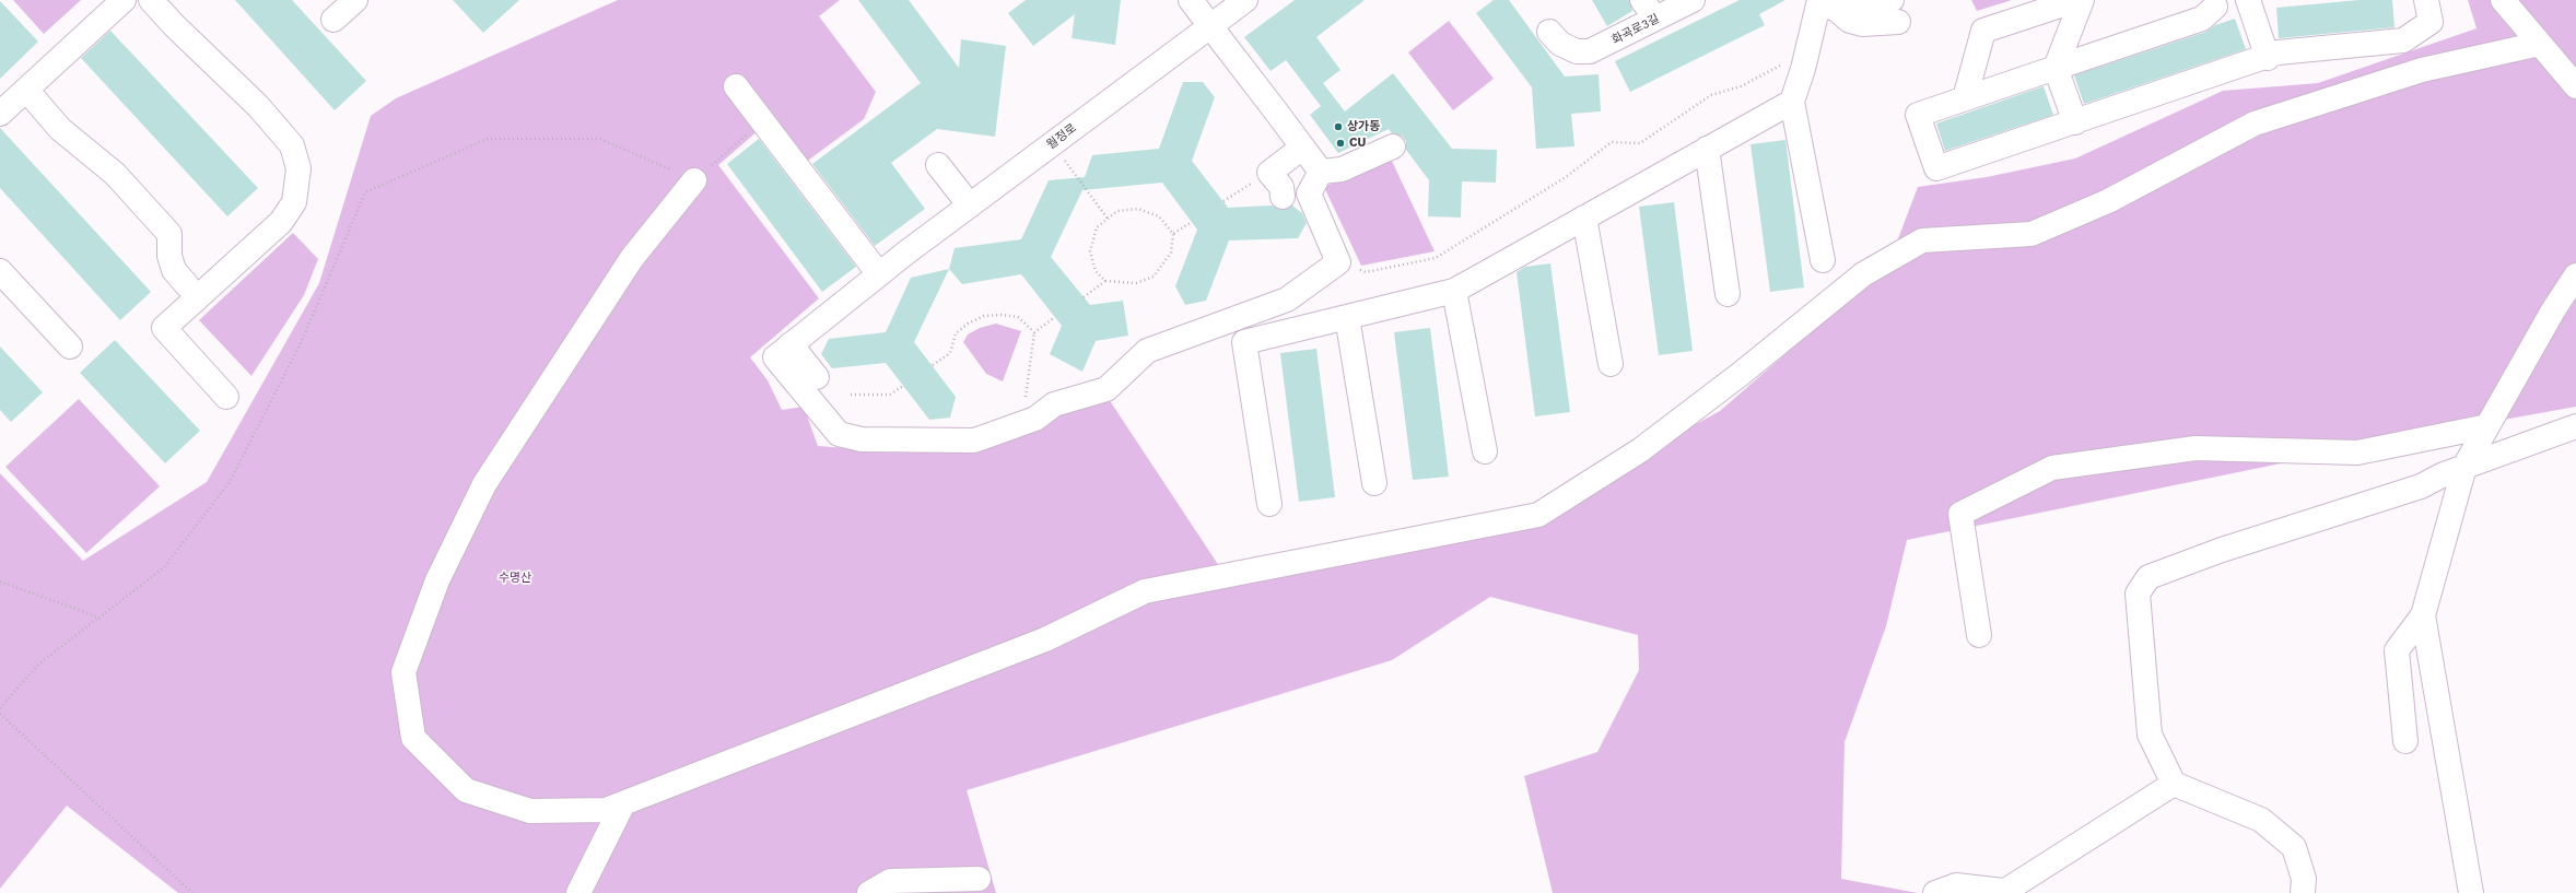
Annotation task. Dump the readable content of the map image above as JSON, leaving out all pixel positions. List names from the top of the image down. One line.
{"streets":{"street":["화곡로3길","월정로"]},"parks":["수명산"],"places":["상가동","CU"]}
